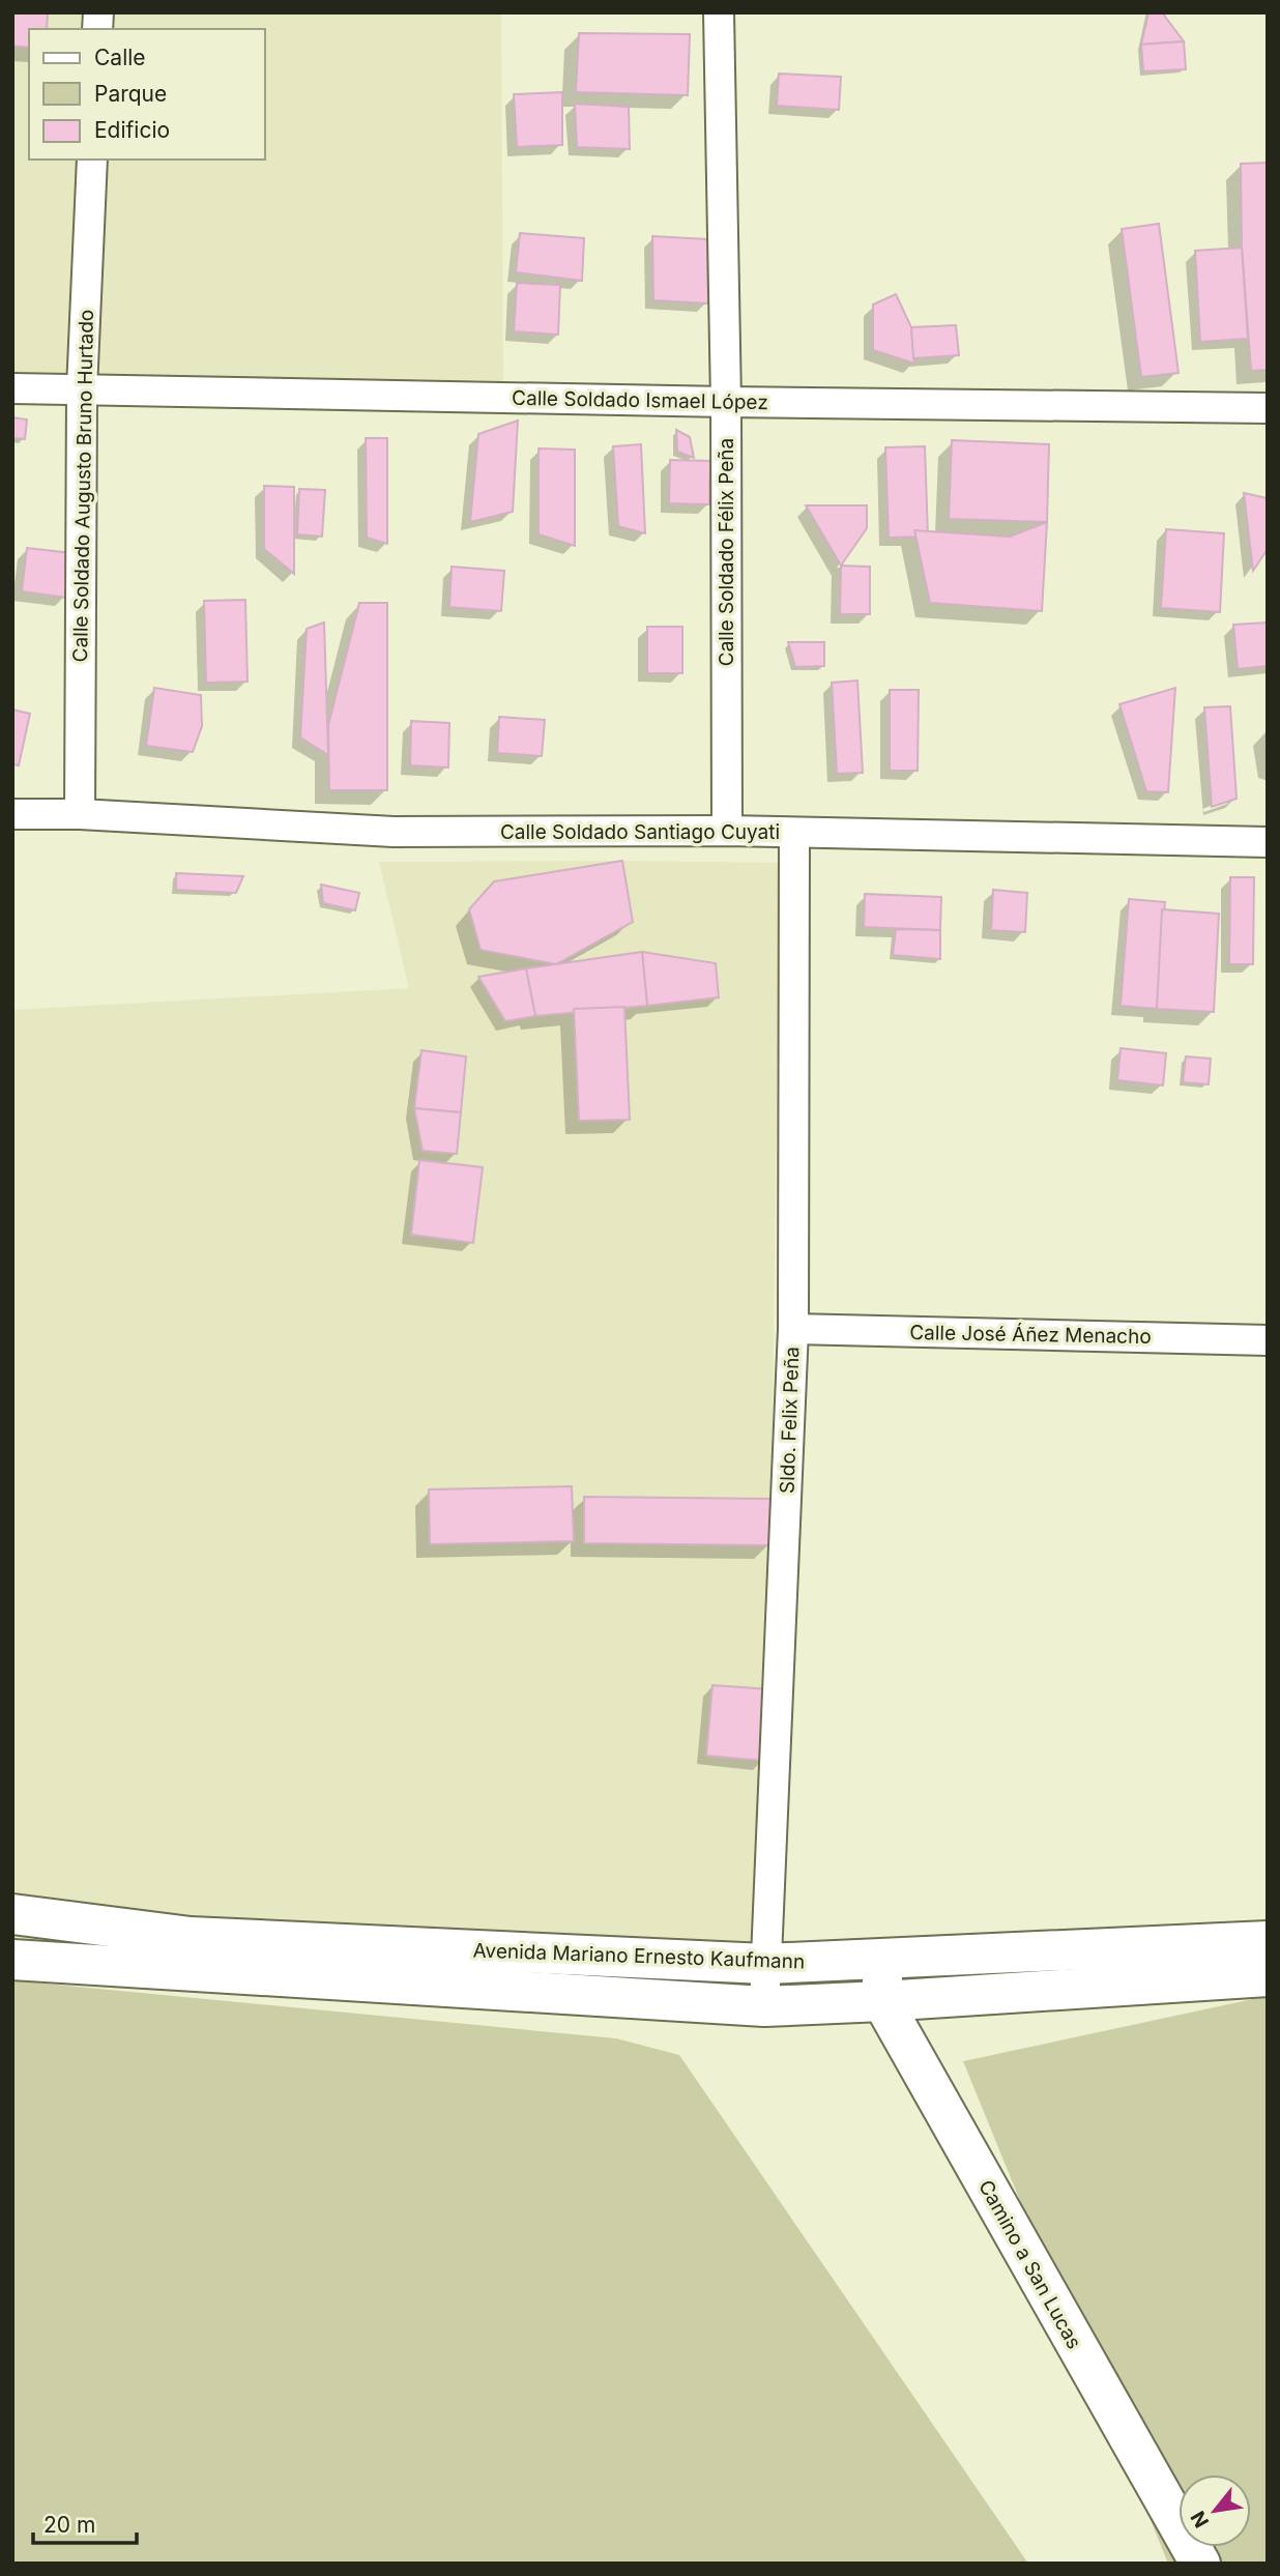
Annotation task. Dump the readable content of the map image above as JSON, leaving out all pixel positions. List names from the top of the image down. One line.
{"streets":{"main road":["Avenida Mariano Ernesto Kaufmann","Camino a San Lucas"],"street":["Calle Soldado Ismael López","Calle Soldado Augusto Bruno Hurtado","Calle Soldado Félix Peña","Calle Soldado Santiago Cuyati","Calle José Áñez Menacho","Sldo. Felix Peña"]},"crossings":[["Calle Soldado Ismael López","Calle Soldado Augusto Bruno Hurtado"],["Calle Soldado Ismael López","Calle Soldado Félix Peña"],["Calle Soldado Augusto Bruno Hurtado","Calle Soldado Santiago Cuyati"],["Calle Soldado Félix Peña","Calle Soldado Santiago Cuyati"],["Calle Soldado Santiago Cuyati","Sldo. Felix Peña"],["Calle José Áñez Menacho","Sldo. Felix Peña"],["Sldo. Felix Peña","Avenida Mariano Ernesto Kaufmann"],["Avenida Mariano Ernesto Kaufmann","Camino a San Lucas"]],"legend":["Calle","Parque","Edificio"],"scale_bar":"20 m","north":"bottom left"}
